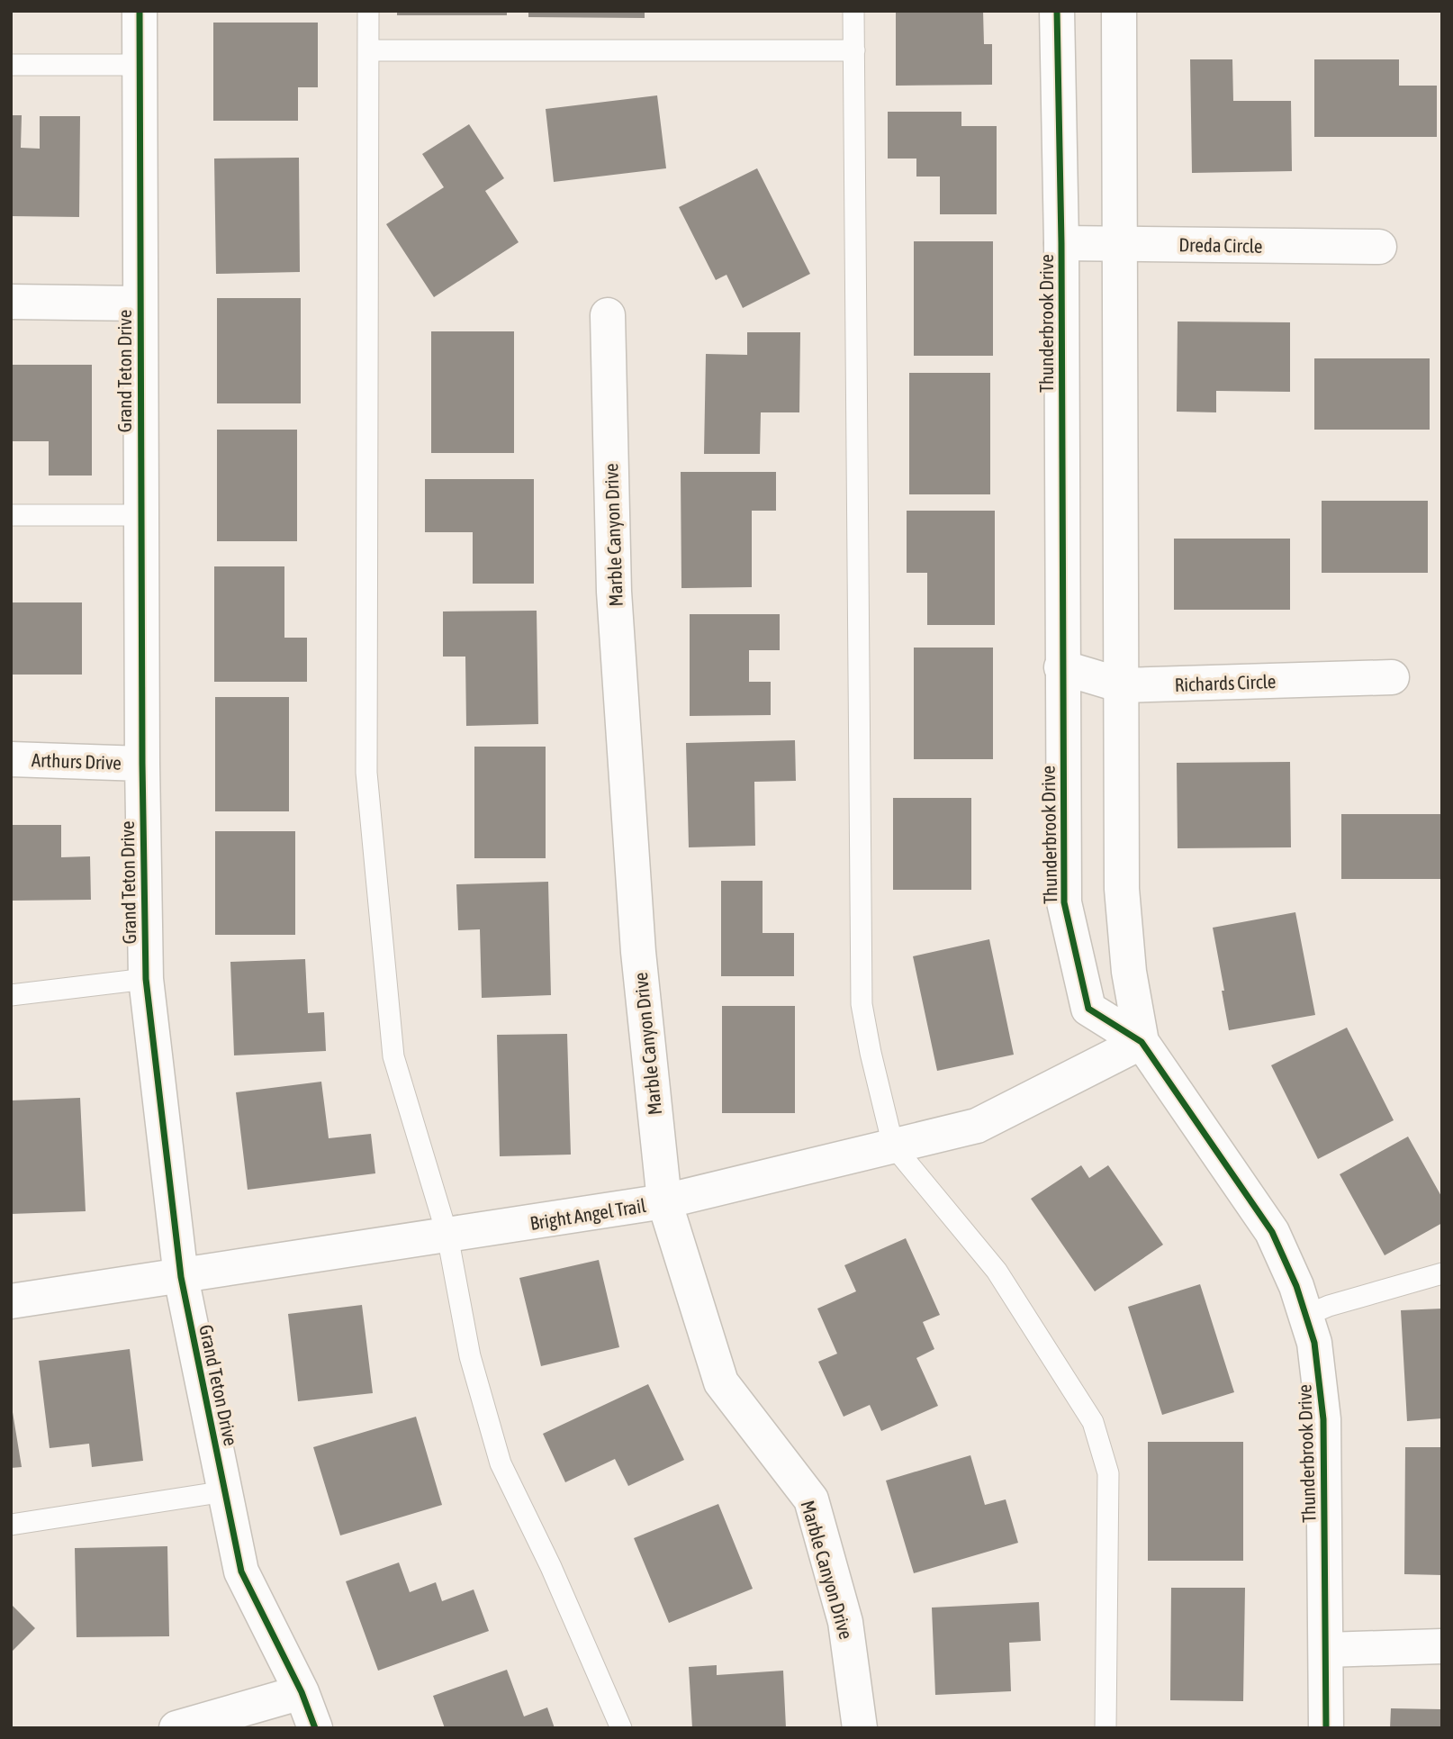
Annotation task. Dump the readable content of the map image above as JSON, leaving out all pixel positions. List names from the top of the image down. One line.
{"streets":{"street":["Dreda Circle","Thunderbrook Drive","Grand Teton Drive","Marble Canyon Drive","Richards Circle","Arthurs Drive","Bright Angel Trail"]},"crossings":[["Dreda Circle","Thunderbrook Drive"],["Thunderbrook Drive","Richards Circle"],["Thunderbrook Drive","Bright Angel Trail"],["Grand Teton Drive","Arthurs Drive"],["Grand Teton Drive","Bright Angel Trail"],["Marble Canyon Drive","Bright Angel Trail"]]}
